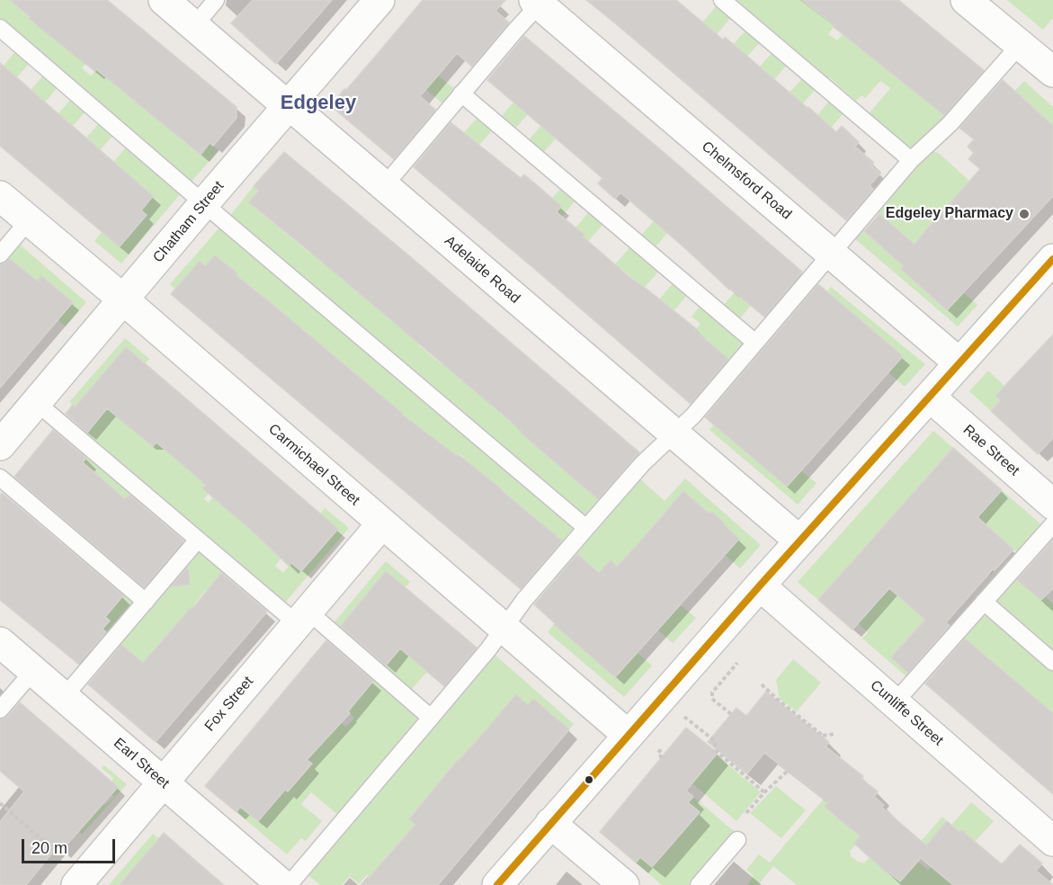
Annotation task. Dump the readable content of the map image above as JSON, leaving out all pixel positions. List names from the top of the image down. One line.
{"streets":{"street":["Chelmsford Road","Chatham Street","Adelaide Road","Rae Street","Carmichael Street","Fox Street","Cunliffe Street","Earl Street"]},"crossings":[["Chatham Street","Adelaide Road"],["Chatham Street","Carmichael Street"],["Carmichael Street","Fox Street"],["Fox Street","Earl Street"]],"districts":["Edgeley"],"places":["Edgeley Pharmacy"],"scale_bar":"20 m"}
